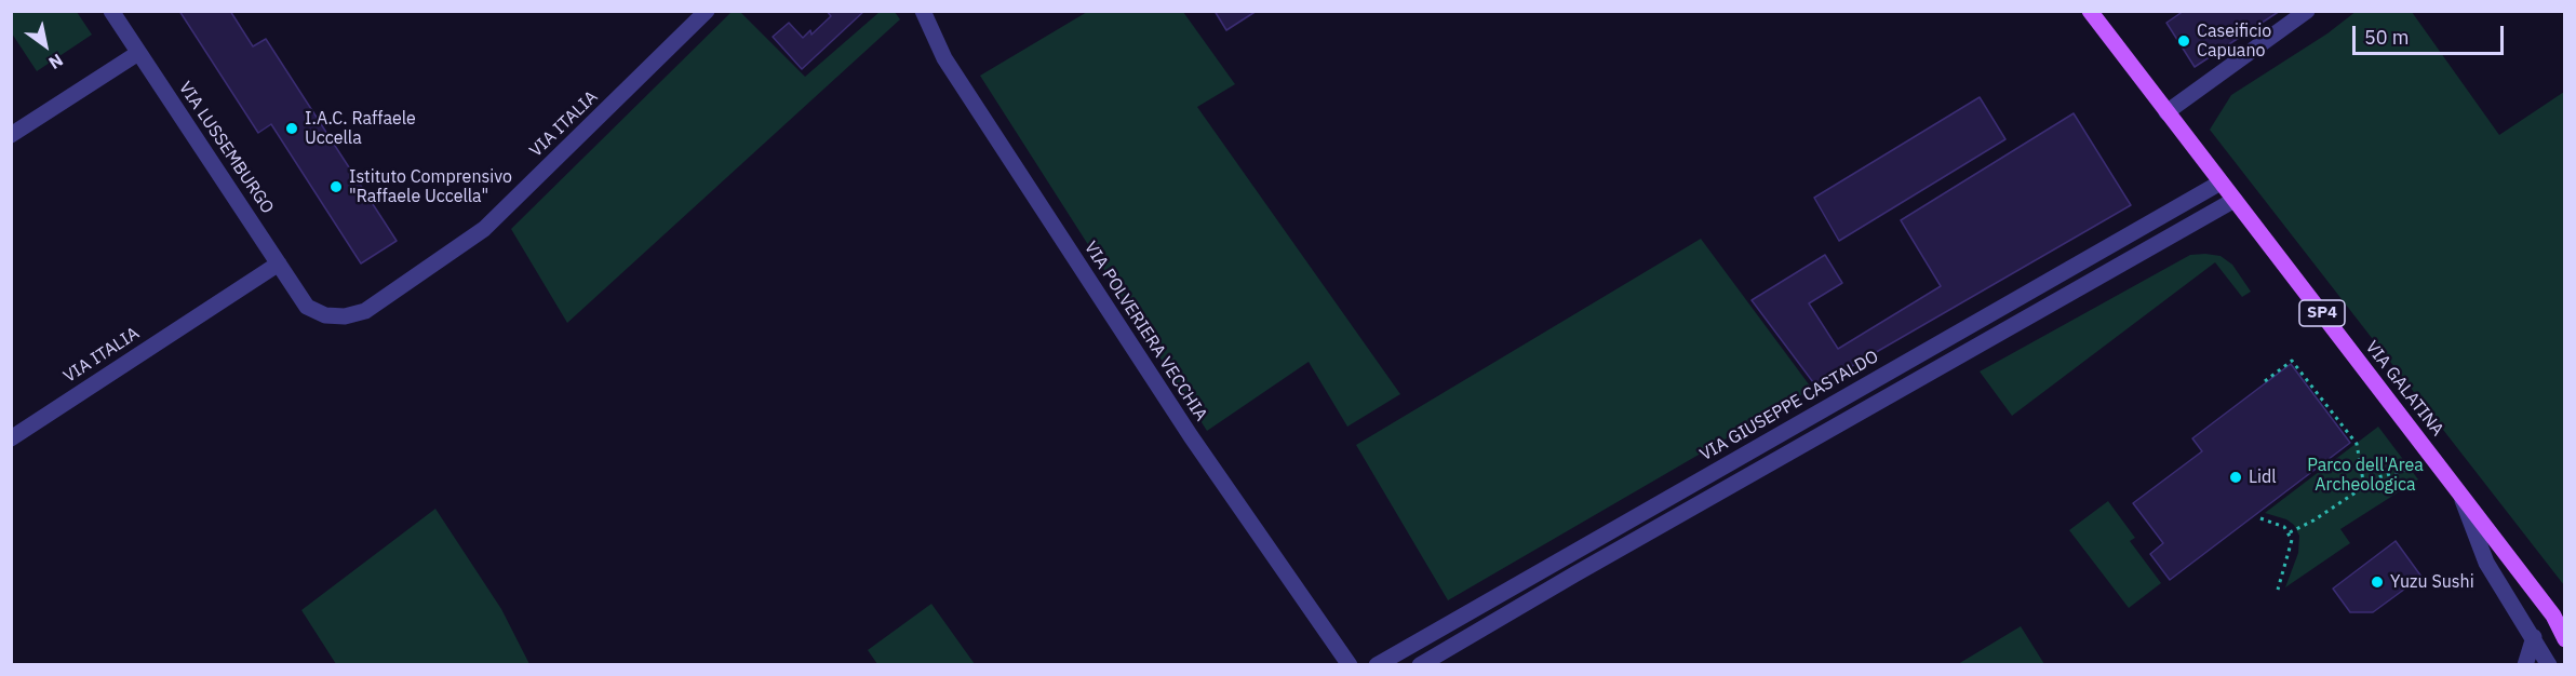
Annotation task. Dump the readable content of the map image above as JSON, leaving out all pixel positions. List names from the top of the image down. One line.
{"streets":{"main road":["SP4","VIA GALATINA"],"street":["VIA ITALIA","VIA LUSSEMBURGO","VIA POLVERIERA VECCHIA","VIA GIUSEPPE CASTALDO"]},"crossings":[["VIA ITALIA","VIA LUSSEMBURGO"],["VIA GALATINA","VIA GIUSEPPE CASTALDO"]],"parks":["Parco dell'Area Archeologica"],"places":["Caseificio Capuano","I.A.C. Raffaele Uccella","Istituto Comprensivo \"Raffaele Uccella\"","Lidl","Yuzu Sushi"],"scale_bar":"50 m","north":"bottom right"}
